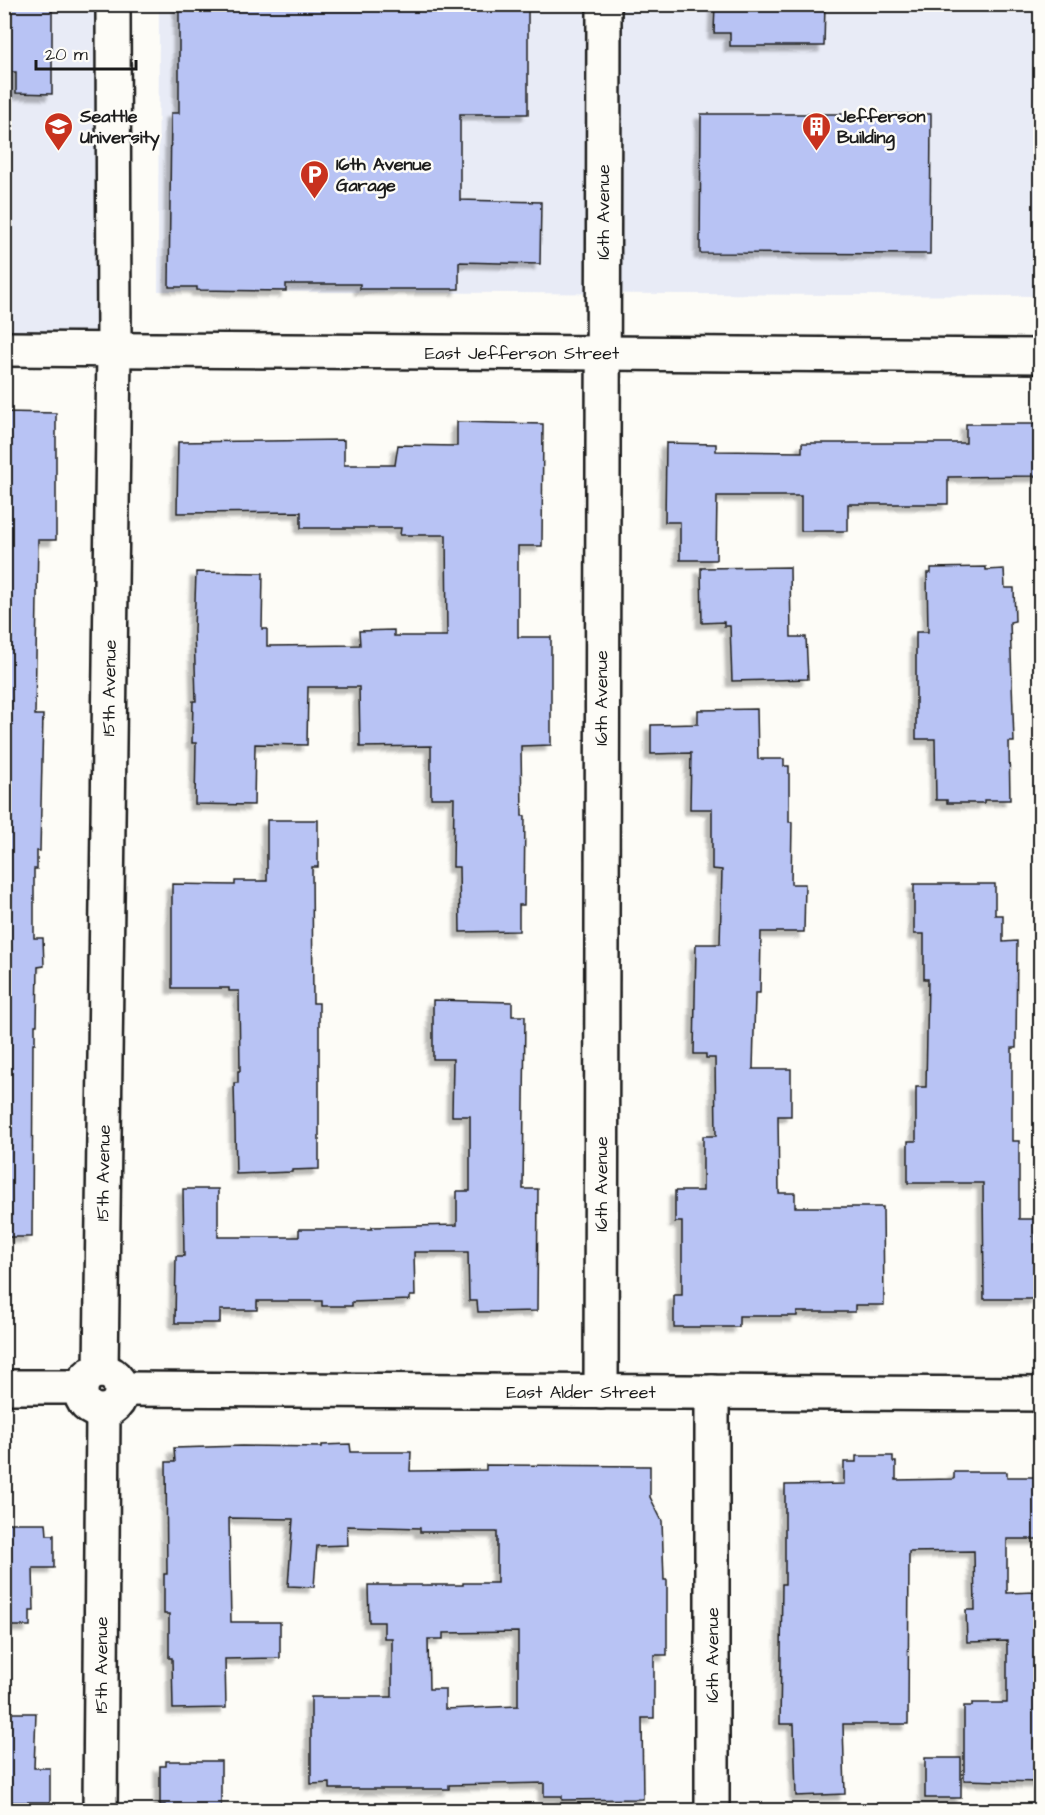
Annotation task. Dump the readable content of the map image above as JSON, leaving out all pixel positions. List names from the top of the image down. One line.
{"streets":{"street":["16th Avenue","East Jefferson Street","15th Avenue","East Alder Street"]},"crossings":[["16th Avenue","East Jefferson Street"],["16th Avenue","East Alder Street"],["East Jefferson Street","15th Avenue"],["15th Avenue","East Alder Street"]],"places":{"school or university":["Seattle University"],"building":["Jefferson Building"],"parking":["16th Avenue Garage"]},"scale_bar":"20 m"}
